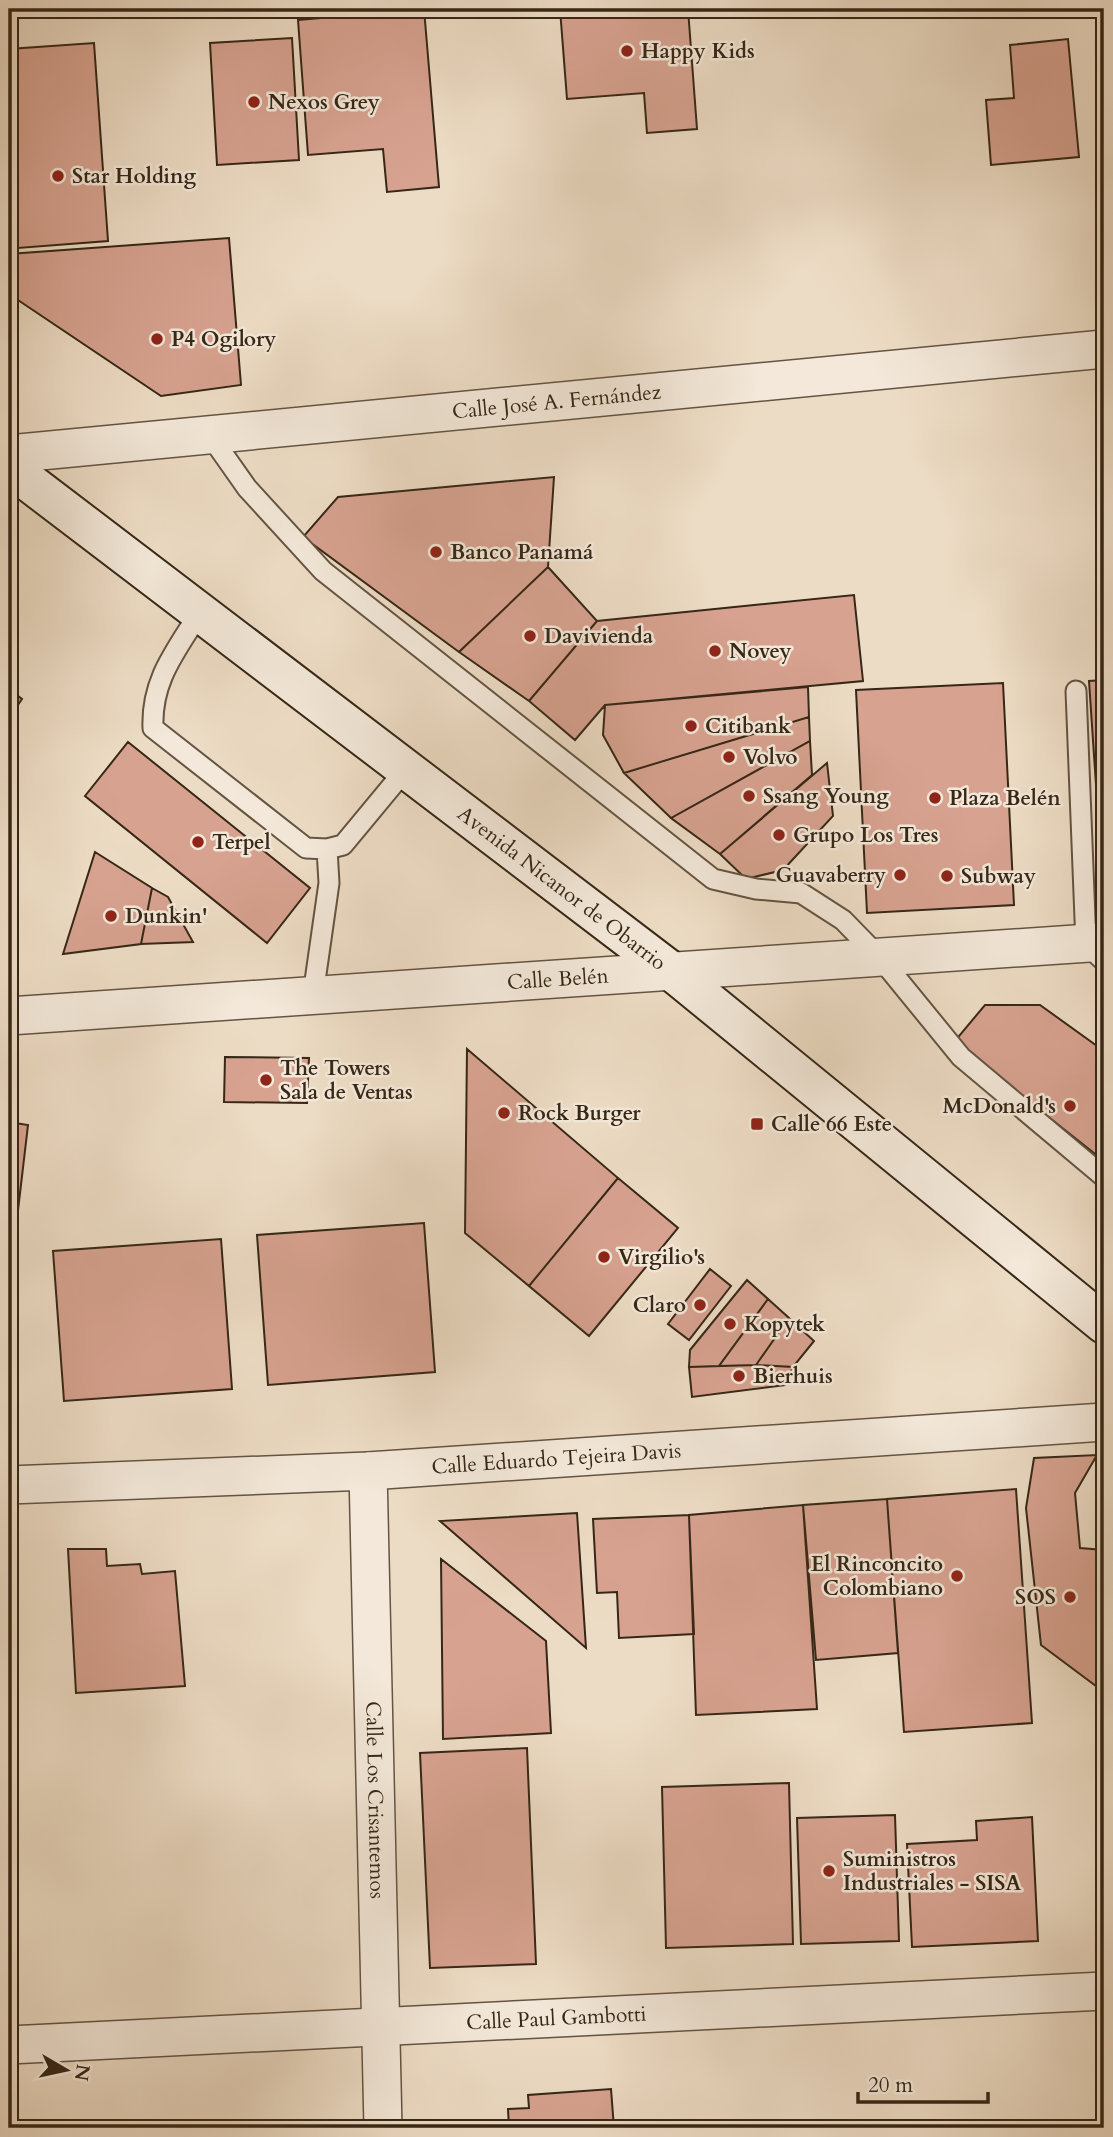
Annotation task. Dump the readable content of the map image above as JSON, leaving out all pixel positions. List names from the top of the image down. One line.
{"streets":{"main road":["Avenida Nicanor de Obarrio"],"street":["Calle José A. Fernández","Calle Belén","Calle Eduardo Tejeira Davis","Calle Los Crisantemos","Calle Paul Gambotti"]},"crossings":[["Avenida Nicanor de Obarrio","Calle Belén"],["Calle Eduardo Tejeira Davis","Calle Los Crisantemos"],["Calle Los Crisantemos","Calle Paul Gambotti"]],"places":{"other":["Happy Kids","Nexos Grey","Star Holding","P4 Ogilory","Banco Panamá","Davivienda","Novey","Citibank","Volvo","Ssang Young","Plaza Belén","Grupo Los Tres","Terpel","Guavaberry","Subway","Dunkin'","The Towers Sala de Ventas","McDonald's","Rock Burger","Virgilio's","Claro","Kopytek","Bierhuis","El Rinconcito Colombiano","SOS","Suministros Industriales - SISA"],"transit":["Calle 66 Este"]},"scale_bar":"20 m","north":"right"}
